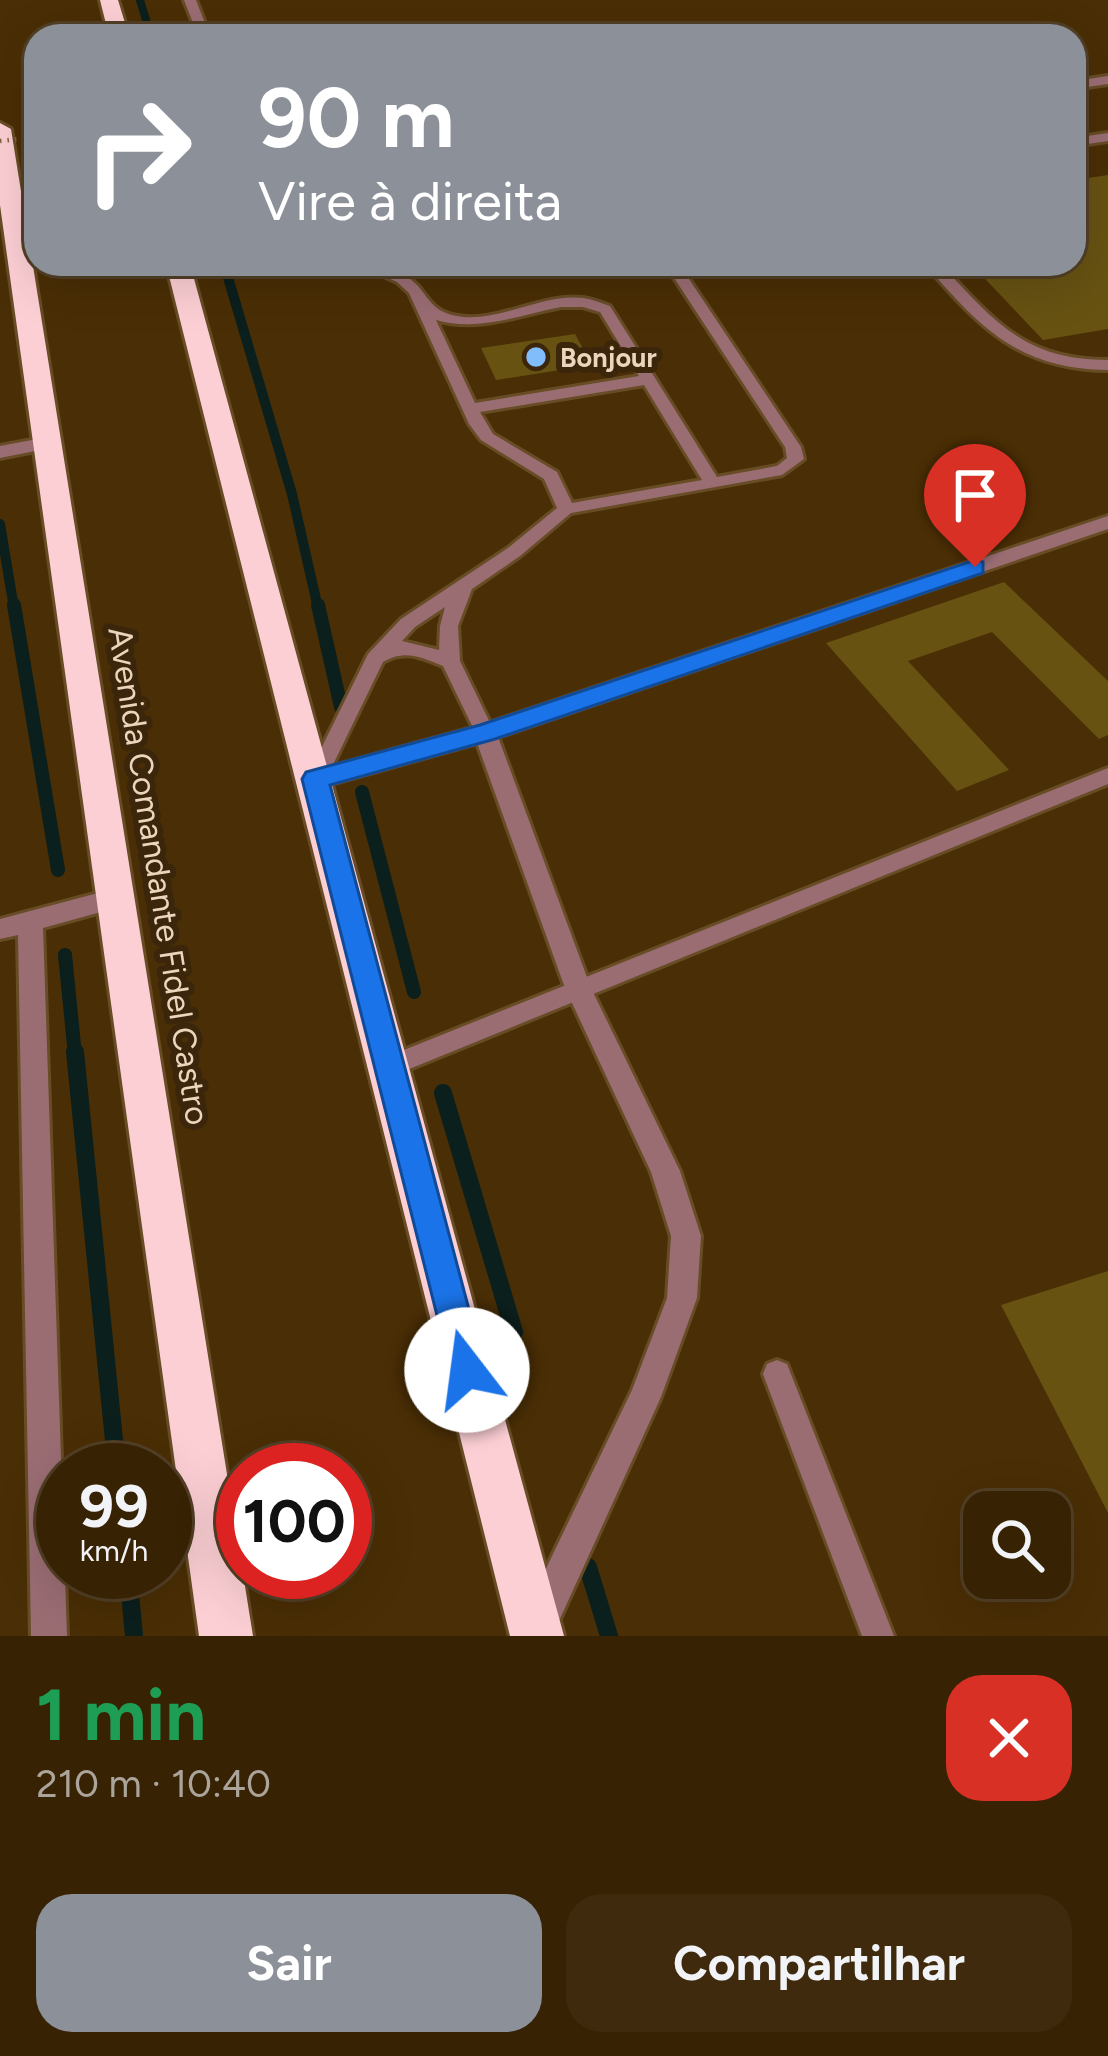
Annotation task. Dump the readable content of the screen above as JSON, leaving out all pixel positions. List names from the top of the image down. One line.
{"streets":{"highway":["Avenida Comandante Fidel Castro"]},"places":["Bonjour"],"page":{"turn":["90 m","Vire à direita"],"speed":"99 km/h","limit":"100","heading":["1 min","210 m · 10:40"],"buttons":["Sair","Compartilhar"]}}
